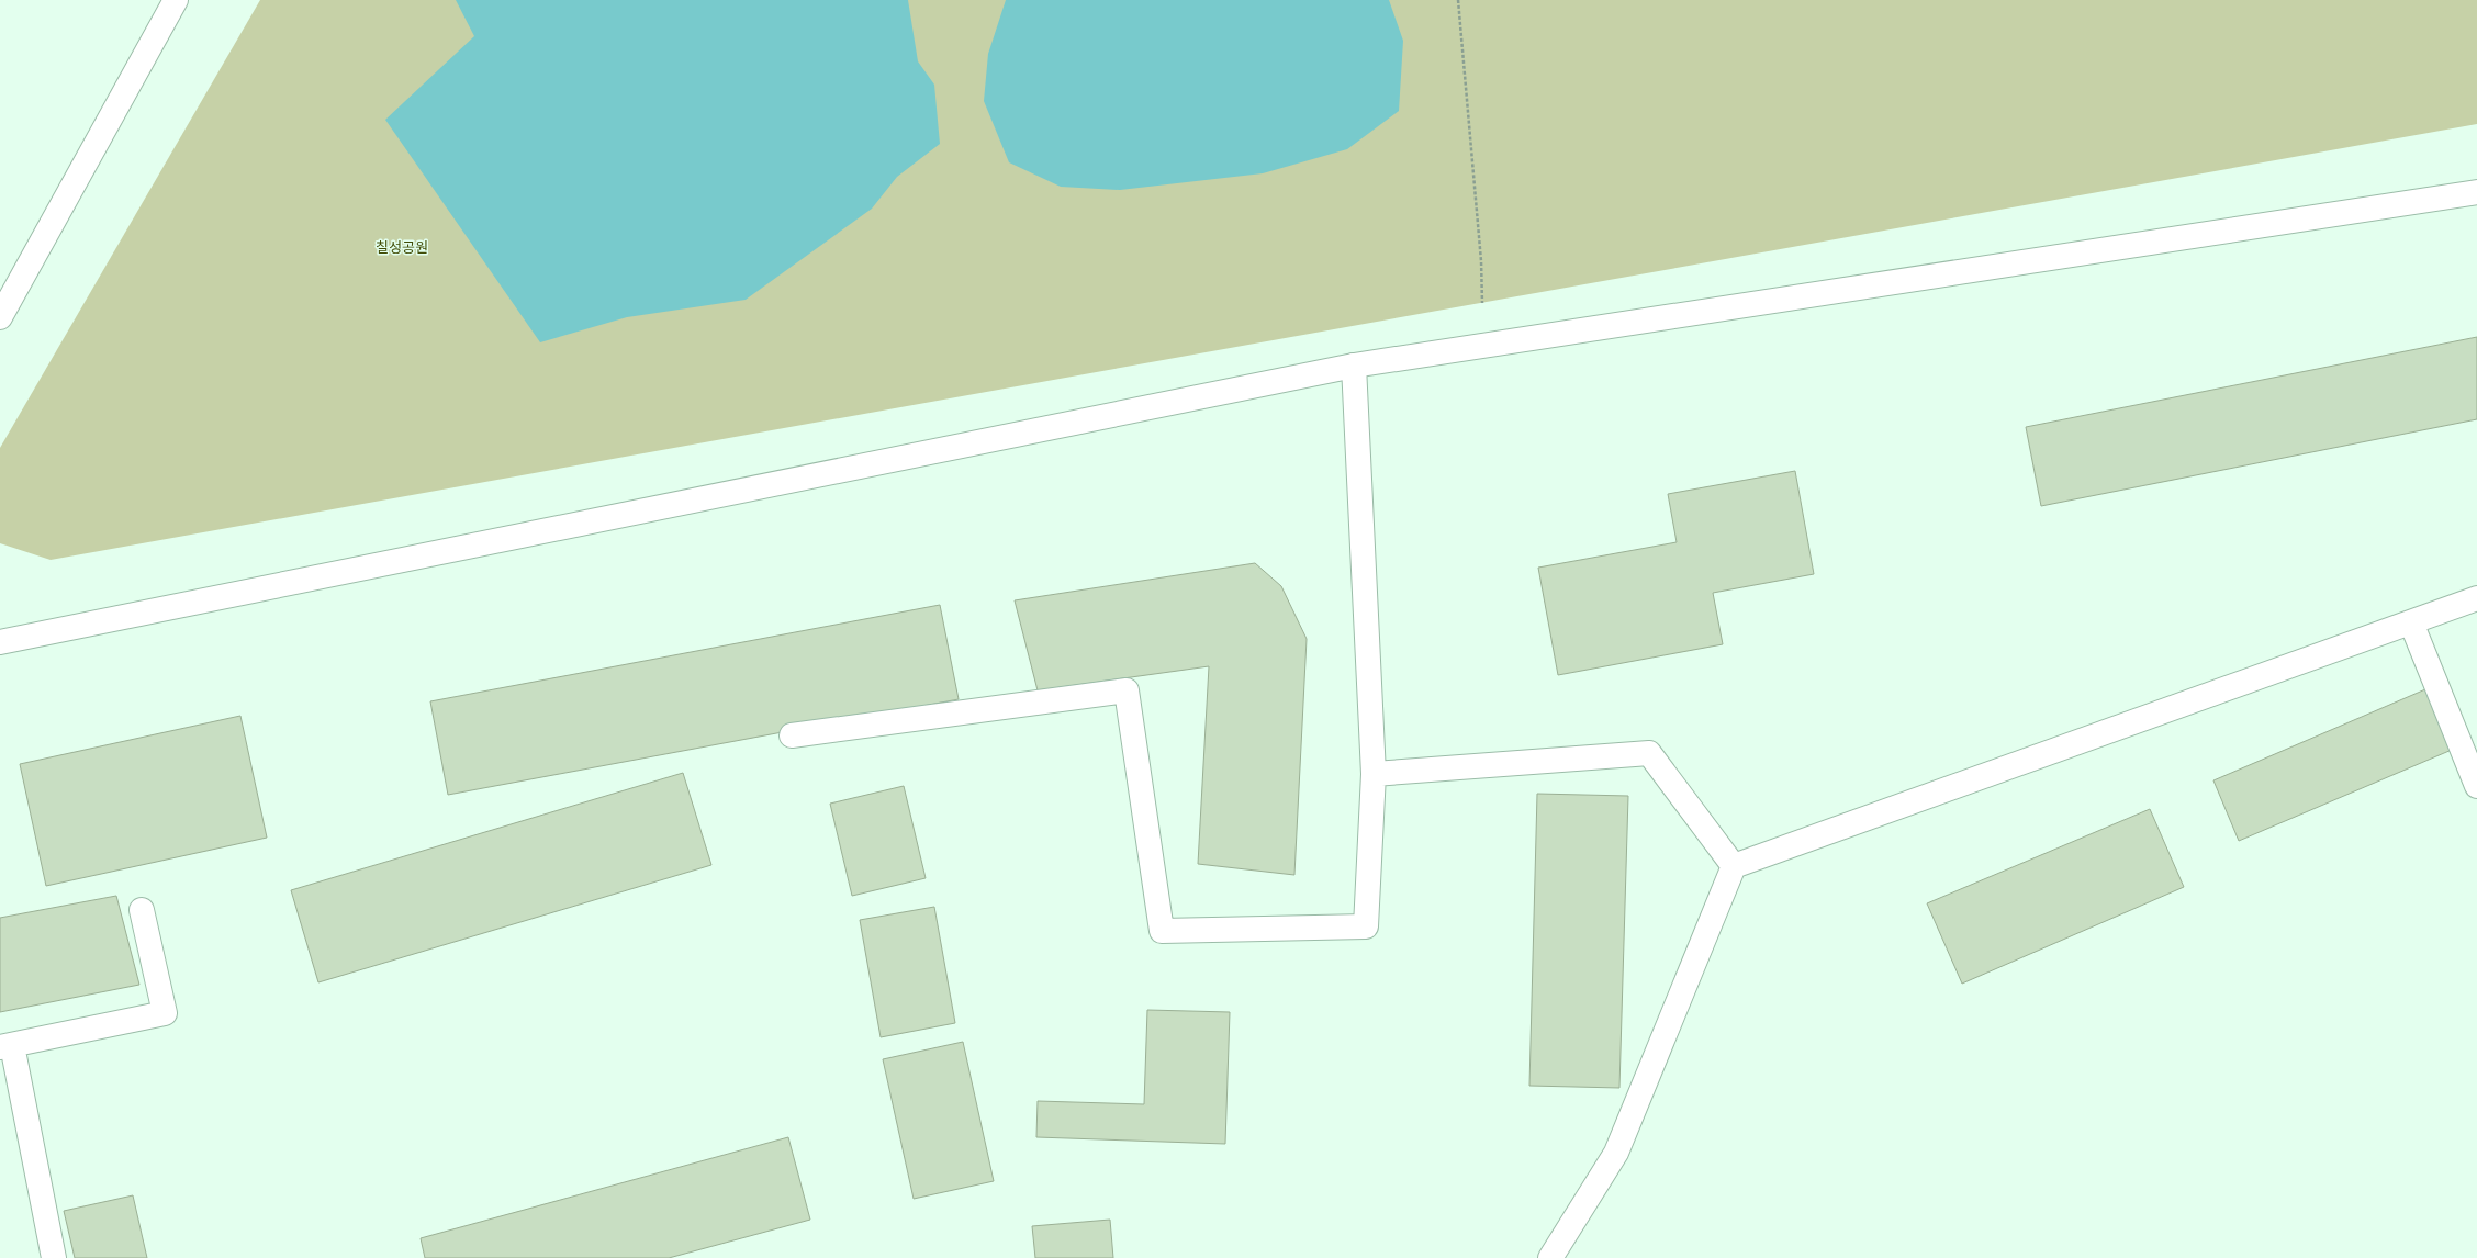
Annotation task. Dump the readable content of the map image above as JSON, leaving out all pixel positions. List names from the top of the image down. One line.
{"parks":["칠성공원"]}
